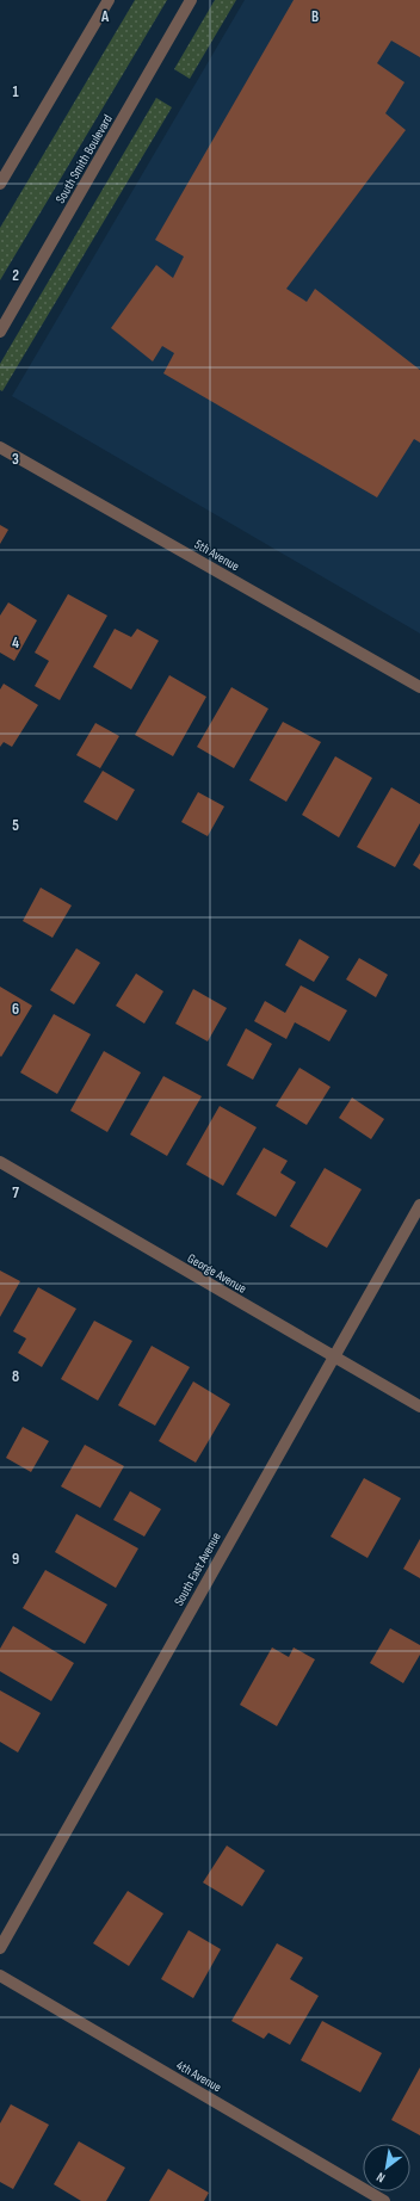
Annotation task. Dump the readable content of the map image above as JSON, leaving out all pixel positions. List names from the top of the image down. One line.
{"streets":{"street":["South Smith Boulevard","5th Avenue","George Avenue","South East Avenue","4th Avenue"]},"crossings":[["George Avenue","South East Avenue"]],"north":"bottom left","grid":{"columns":["A","B"],"rows":["1","2","3","4","5","6","7","8","9"]}}
